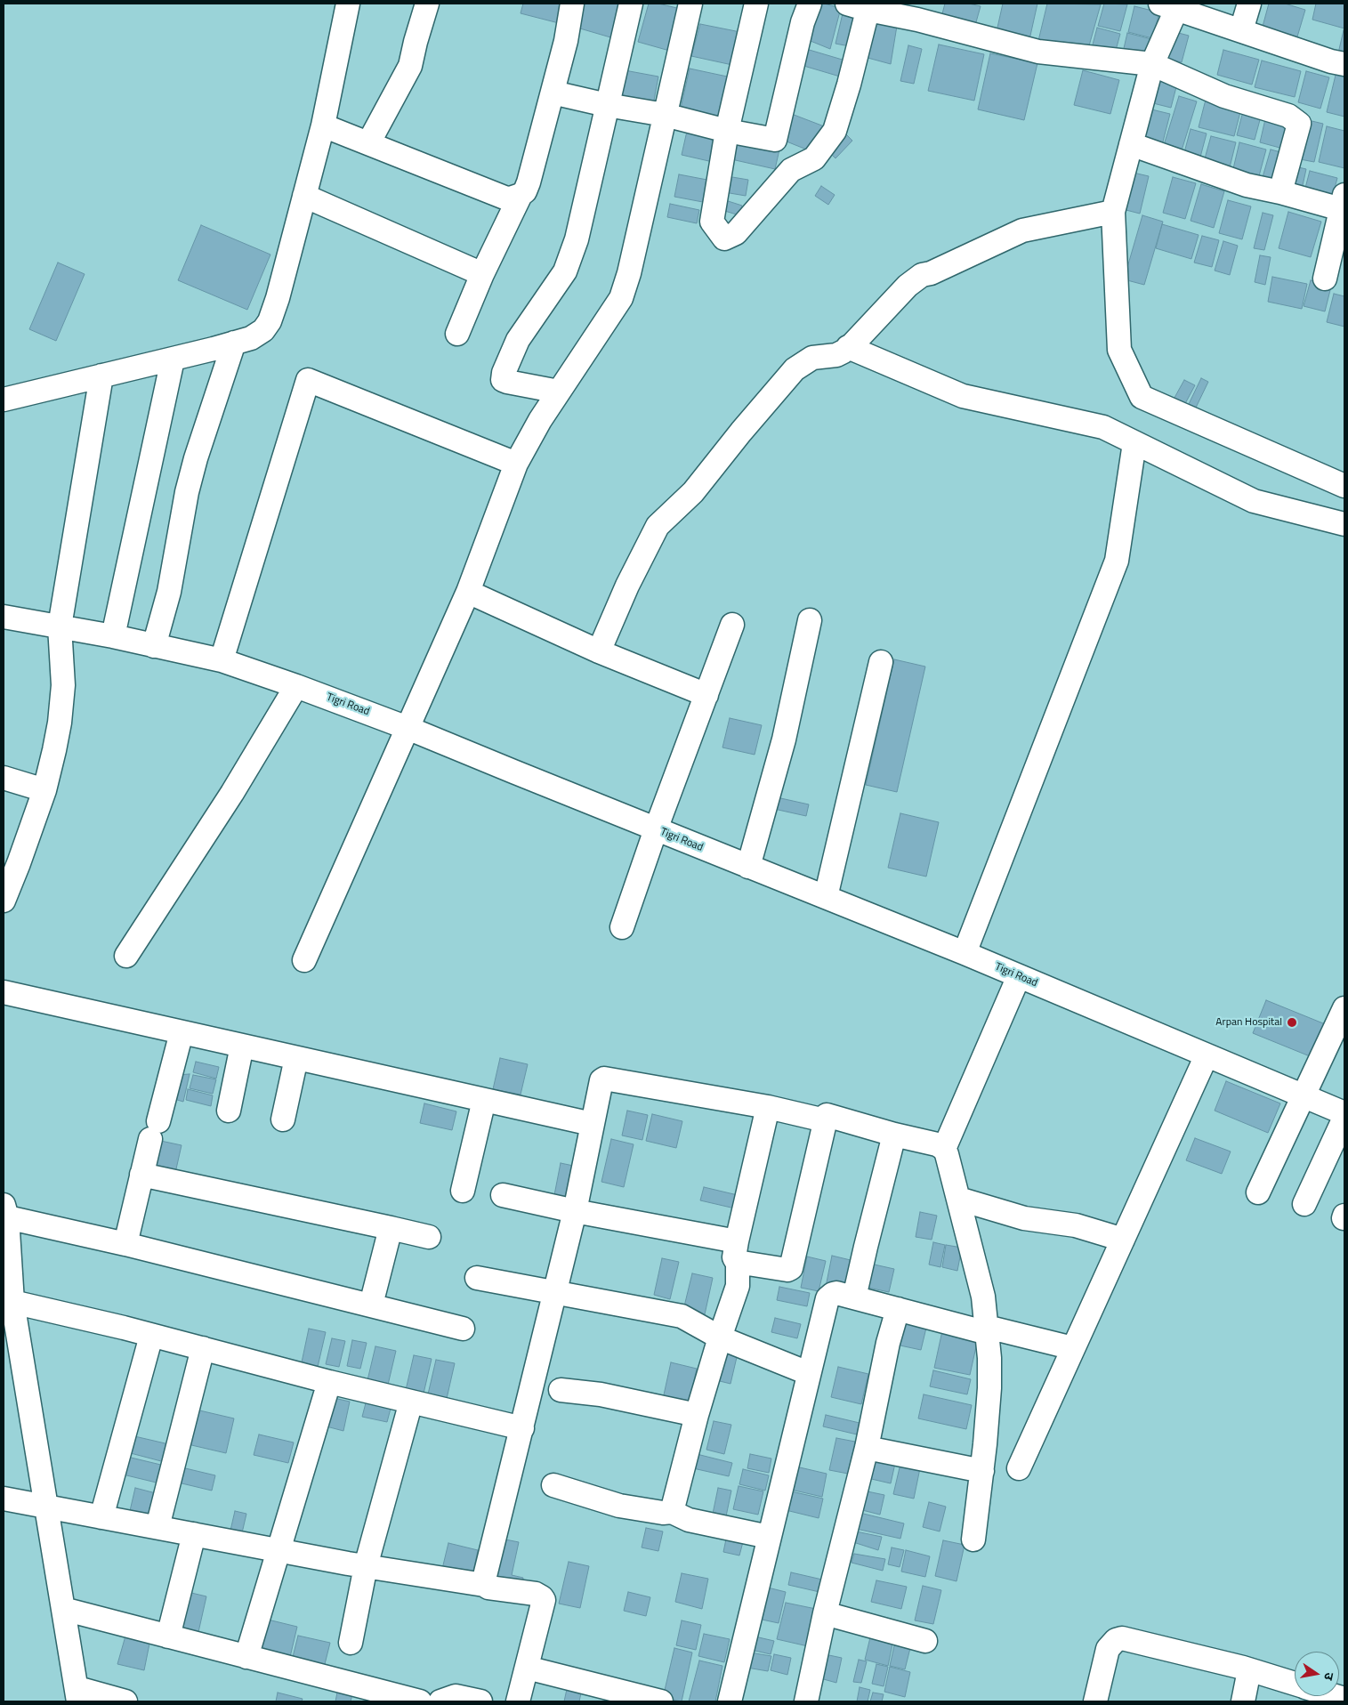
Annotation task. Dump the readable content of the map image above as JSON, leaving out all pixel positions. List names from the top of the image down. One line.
{"streets":{"street":["Tigri Road"]},"places":["Arpan Hospital"],"north":"right"}
